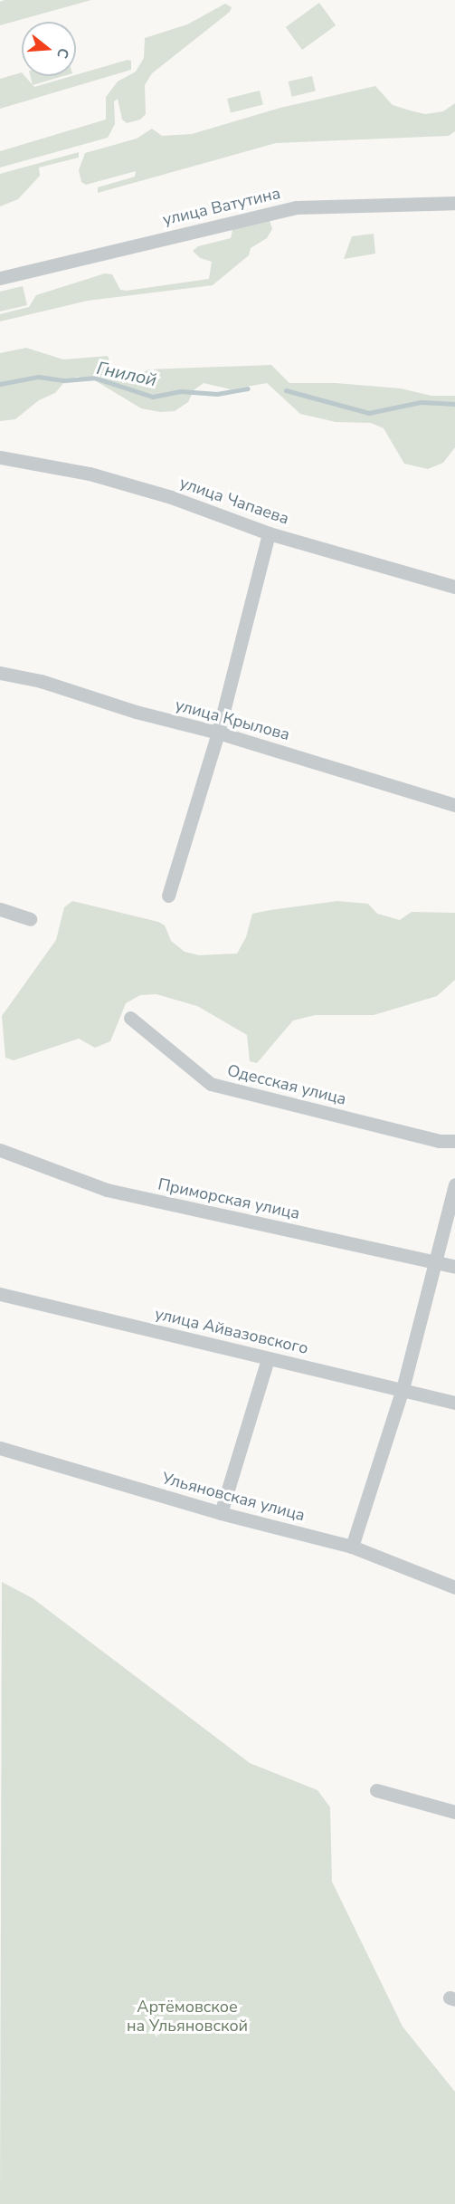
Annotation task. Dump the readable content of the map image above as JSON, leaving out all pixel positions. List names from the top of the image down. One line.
{"streets":{"street":["улица Ватутина","улица Чапаева","улица Крылова","Одесская улица","Приморская улица","улица Айвазовского","Ульяновская улица"]},"water":["Гнилой"],"parks":["Артёмовское на Ульяновской"],"north":"right"}
